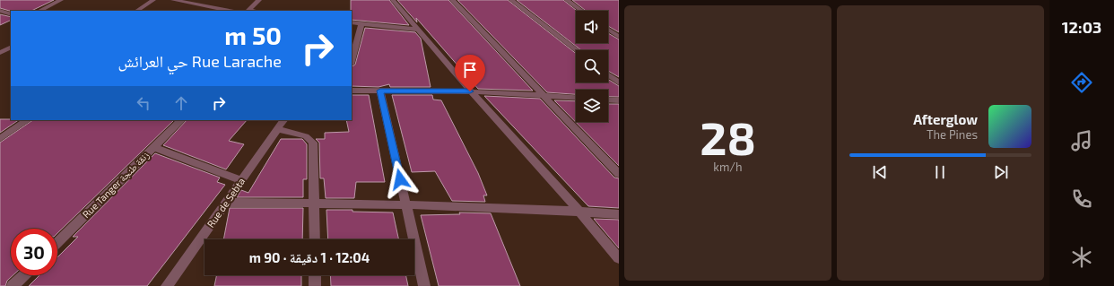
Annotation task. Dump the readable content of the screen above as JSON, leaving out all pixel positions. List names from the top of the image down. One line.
{"streets":{"street":["Rue Tanger زنقة طنجة","Rue de Sebta"]},"page":{"tabs":"12:03","tile":["28","km/h"],"turn":["50 m","Rue Larache حي العرائش"],"song":["Afterglow","The Pines"],"limit":"30","trip":"12:04 · 1 دقيقة · 90 m"}}
